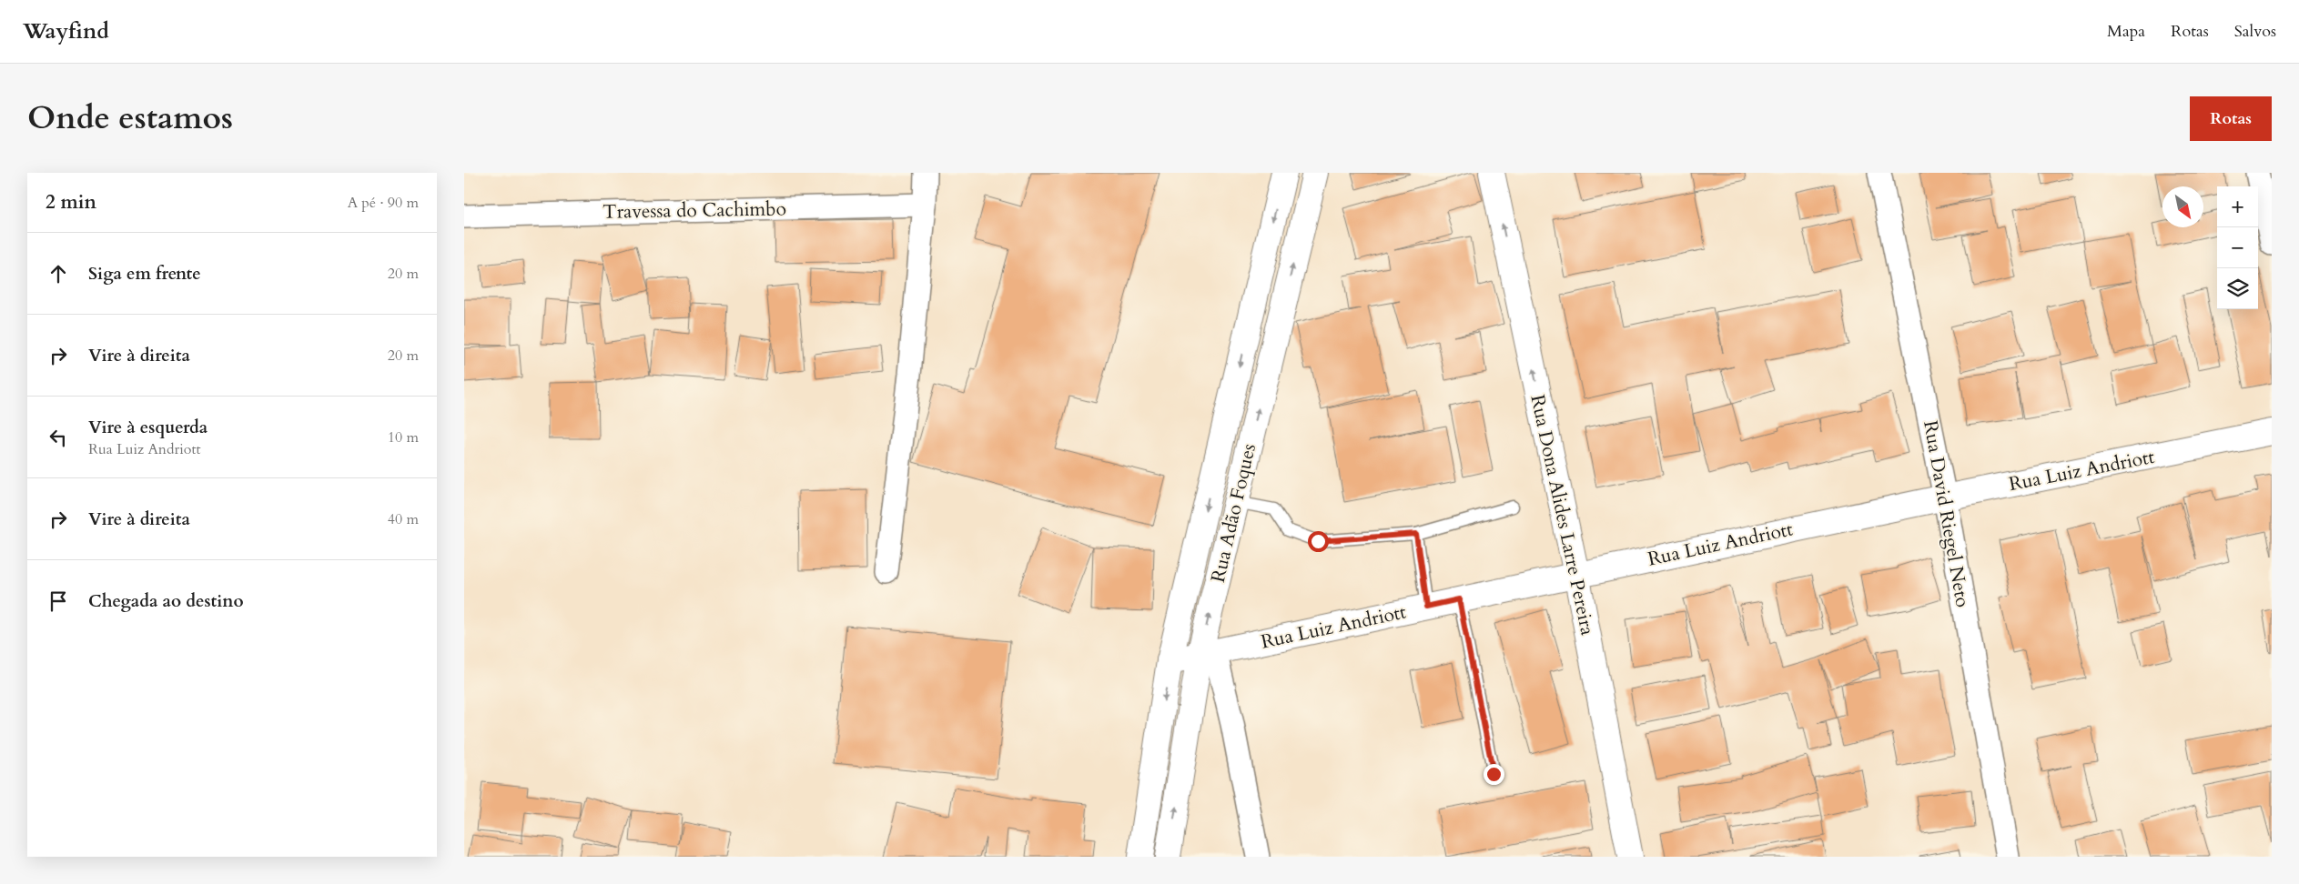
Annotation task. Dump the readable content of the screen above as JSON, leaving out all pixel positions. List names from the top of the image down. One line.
{"streets":{"street":["Travessa do Cachimbo","Rua Luiz Andriott","Rua Adão Foques","Rua David Riegel Neto","Rua Dona Alides Larre Pereira"]},"crossings":[["Rua Luiz Andriott","Rua Adão Foques"],["Rua Luiz Andriott","Rua David Riegel Neto"],["Rua Luiz Andriott","Rua Dona Alides Larre Pereira"]],"one_way":["Rua Dona Alides Larre Pereira"],"north":"bottom right","page":{"header":"Wayfind","nav":["Mapa","Rotas","Salvos"],"title":"Onde estamos","buttons":"Rotas","heading":["2 min","A pé · 90 m"],"map_buttons":["+","−"],"list":[["Siga em frente","20 m"],["Vire à direita","20 m"],["Vire à esquerda","Rua Luiz Andriott","10 m"],["Vire à direita","40 m"],"Chegada ao destino"]}}
